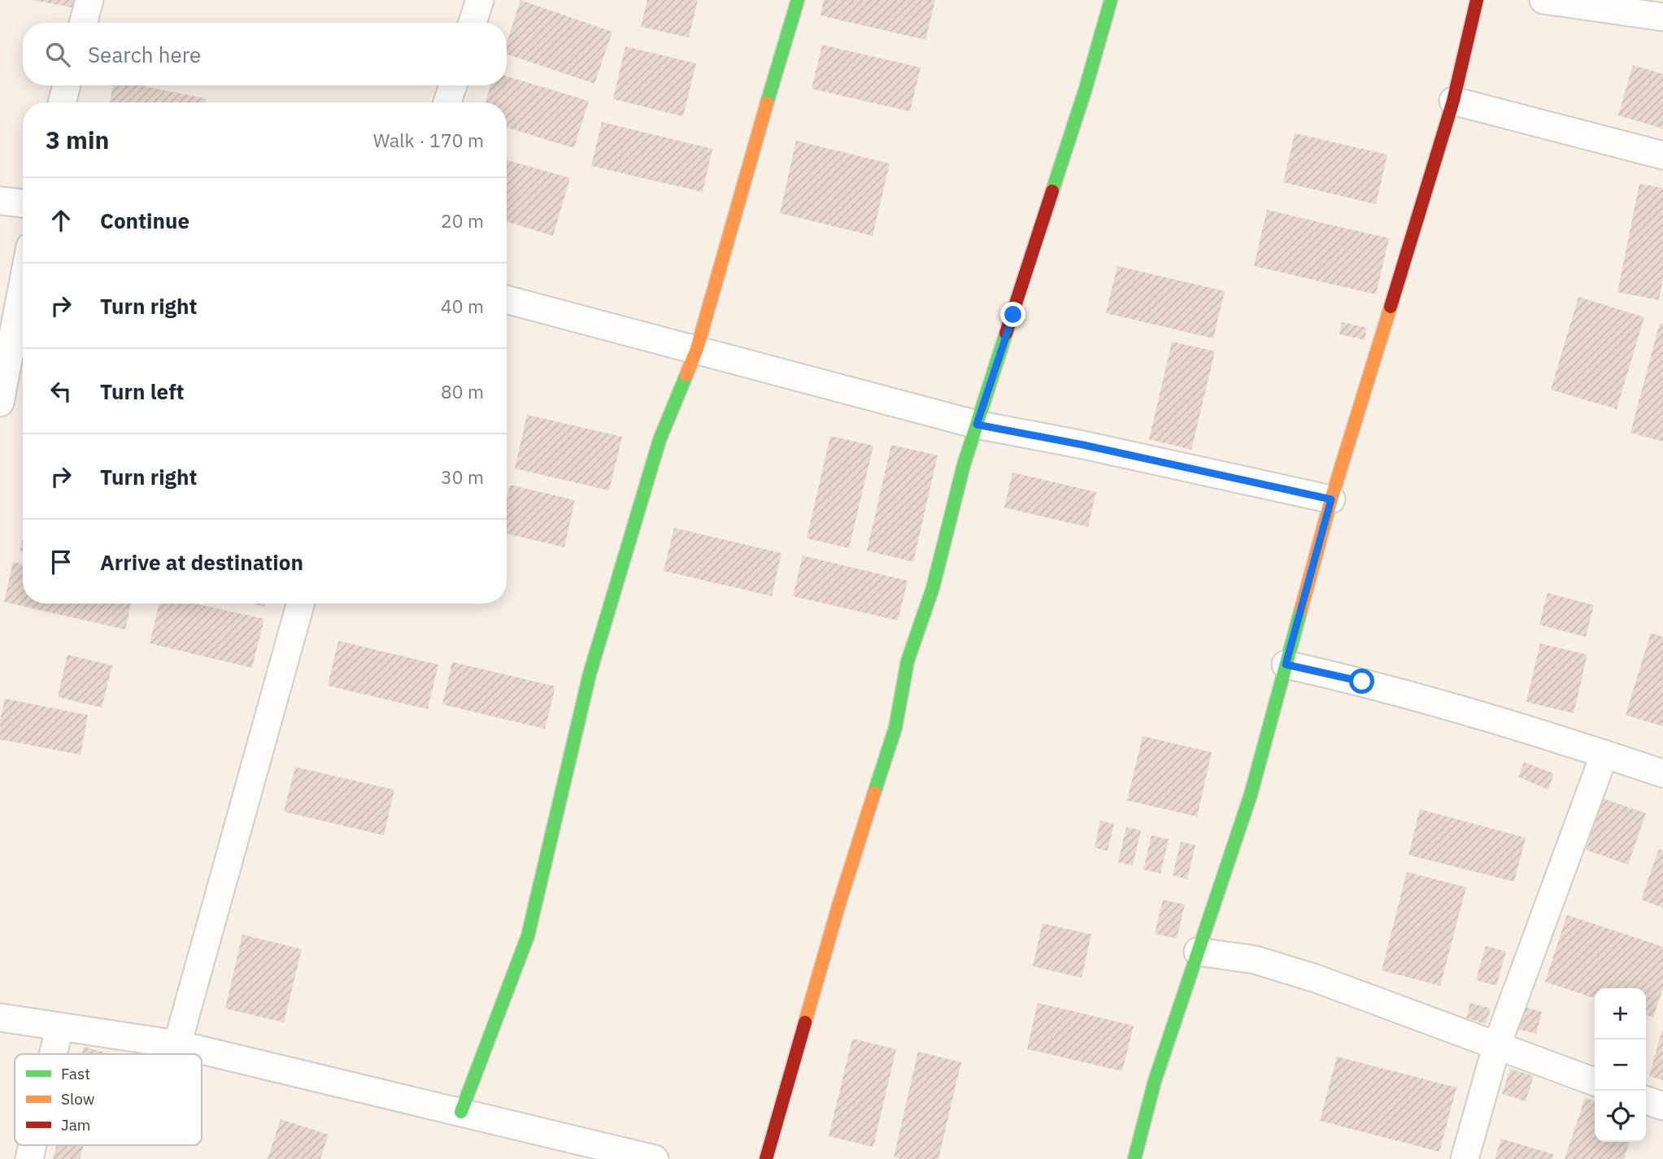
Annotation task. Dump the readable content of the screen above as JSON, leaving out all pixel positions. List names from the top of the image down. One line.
{"legend":["Fast","Slow","Jam"],"page":{"search":"Search here","heading":["3 min","Walk · 170 m"],"list":[["Continue","20 m"],["Turn right","40 m"],["Turn left","80 m"],["Turn right","30 m"],"Arrive at destination"],"map_buttons":["+","−"]}}
